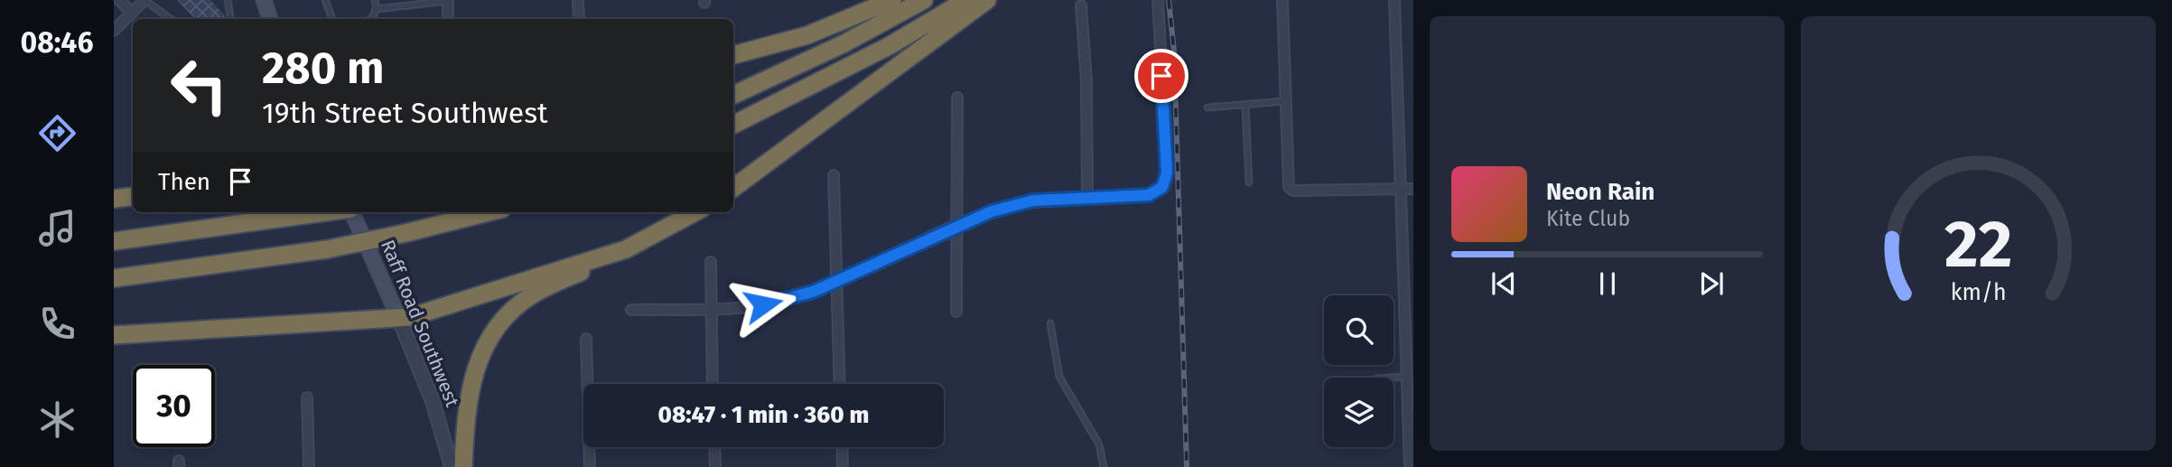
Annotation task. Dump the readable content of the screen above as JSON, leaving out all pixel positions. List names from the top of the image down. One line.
{"streets":{"main road":["Raff Road Southwest"]},"page":{"tabs":"08:46","turn":["280 m","19th Street Southwest"],"then":"Then","song":["Neon Rain","Kite Club"],"limit":"30","trip":"08:47 · 1 min · 360 m","gauge":["22","km/h"]}}
